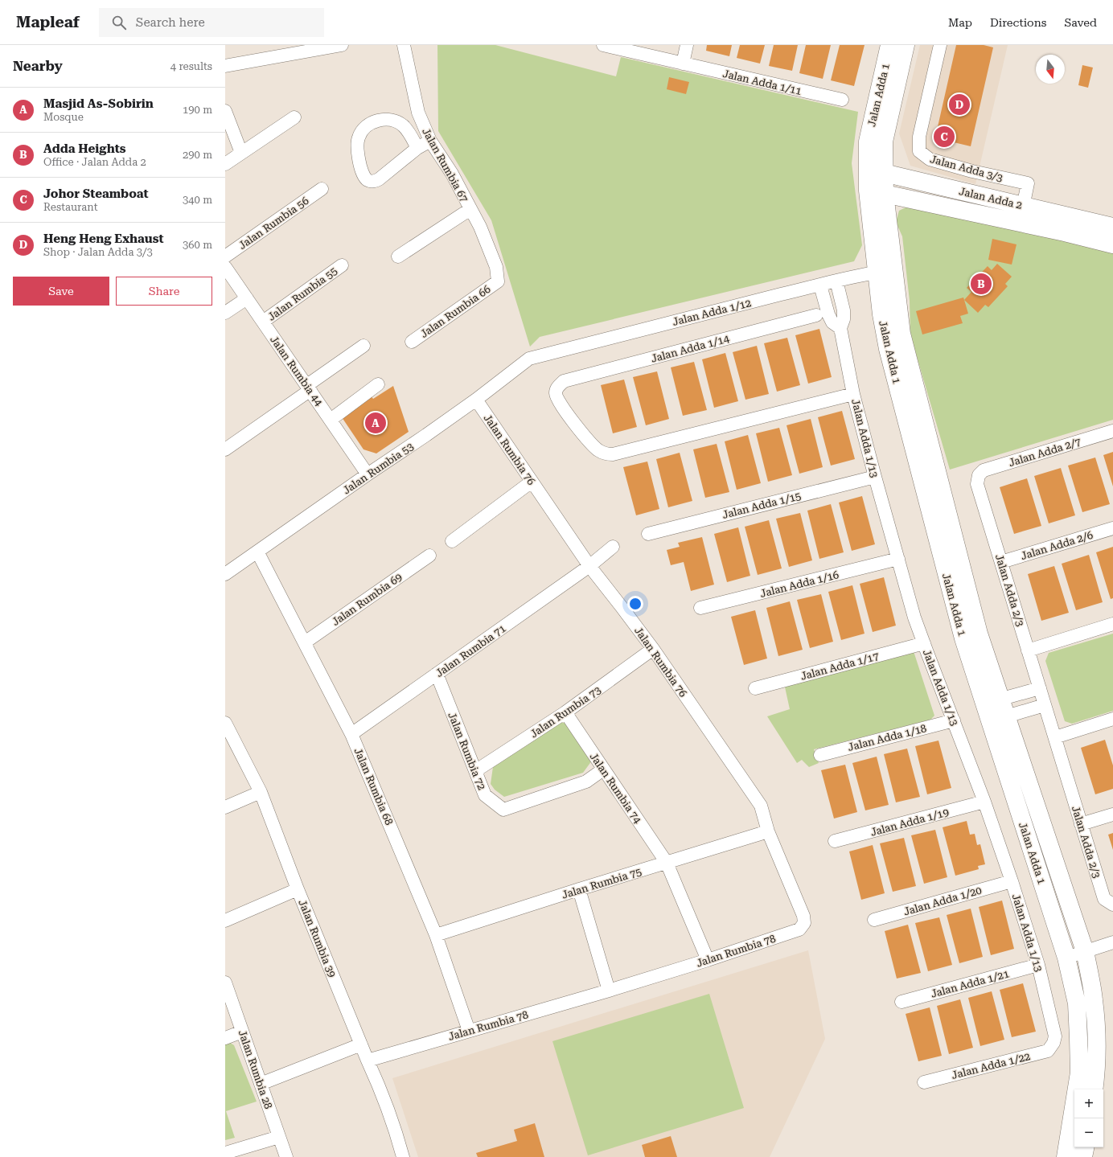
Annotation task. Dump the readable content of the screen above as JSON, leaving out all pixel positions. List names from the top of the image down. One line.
{"streets":{"street":["Jalan Adda 1/11","Jalan Adda 1","Jalan Rumbia 67","Jalan Adda 3/3","Jalan Adda 2","Jalan Rumbia 56","Jalan Rumbia 55","Jalan Rumbia 66","Jalan Adda 1/12","Jalan Adda 1/14","Jalan Rumbia 44","Jalan Adda 1/13","Jalan Rumbia 76","Jalan Adda 2/7","Jalan Rumbia 53","Jalan Adda 1/15","Jalan Adda 2/6","Jalan Adda 1/16","Jalan Adda 2/3","Jalan Rumbia 69","Jalan Rumbia 71","Jalan Adda 1/17","Jalan Rumbia 73","Jalan Adda 1/18","Jalan Rumbia 72","Jalan Rumbia 68","Jalan Rumbia 74","Jalan Adda 1/19","Jalan Rumbia 75","Jalan Adda 1/20","Jalan Rumbia 39","Jalan Rumbia 78","Jalan Adda 1/21","Jalan Adda 1/22","Jalan Rumbia 28"]},"crossings":[["Jalan Adda 1","Jalan Adda 2"],["Jalan Adda 1","Jalan Adda 1/12"],["Jalan Rumbia 67","Jalan Rumbia 66"],["Jalan Adda 3/3","Jalan Adda 2"],["Jalan Rumbia 55","Jalan Rumbia 44"],["Jalan Adda 1/12","Jalan Rumbia 53"],["Jalan Adda 1/14","Jalan Adda 1/13"],["Jalan Rumbia 44","Jalan Rumbia 53"],["Jalan Adda 1/13","Jalan Adda 1/15"],["Jalan Adda 1/13","Jalan Adda 1/16"],["Jalan Adda 1/13","Jalan Adda 1/17"],["Jalan Adda 1/13","Jalan Adda 1/18"],["Jalan Adda 1/13","Jalan Adda 1/19"],["Jalan Adda 1/13","Jalan Adda 1/20"],["Jalan Adda 1/13","Jalan Adda 1/21"],["Jalan Adda 1/13","Jalan Adda 1/22"],["Jalan Rumbia 76","Jalan Rumbia 53"],["Jalan Rumbia 76","Jalan Rumbia 71"],["Jalan Rumbia 76","Jalan Rumbia 73"],["Jalan Rumbia 76","Jalan Rumbia 75"],["Jalan Rumbia 76","Jalan Rumbia 78"],["Jalan Adda 2/7","Jalan Adda 2/3"],["Jalan Rumbia 53","Jalan Rumbia 68"],["Jalan Adda 2/6","Jalan Adda 2/3"],["Jalan Rumbia 69","Jalan Rumbia 68"],["Jalan Rumbia 71","Jalan Rumbia 72"],["Jalan Rumbia 71","Jalan Rumbia 68"],["Jalan Rumbia 73","Jalan Rumbia 72"],["Jalan Rumbia 73","Jalan Rumbia 74"],["Jalan Rumbia 72","Jalan Rumbia 74"],["Jalan Rumbia 68","Jalan Rumbia 75"],["Jalan Rumbia 68","Jalan Rumbia 78"],["Jalan Rumbia 74","Jalan Rumbia 75"],["Jalan Rumbia 74","Jalan Rumbia 78"],["Jalan Rumbia 39","Jalan Rumbia 78"]],"north":"bottom","page":{"header":"Mapleaf","search":"Search here","nav":["Map","Directions","Saved"],"heading":["Nearby","4 results"],"list":[{"mark":"A","name":"Masjid As-Sobirin","note":"Mosque","value":"190 m"},{"mark":"B","name":"Adda Heights","note":"Office · Jalan Adda 2","value":"290 m"},{"mark":"C","name":"Johor Steamboat","note":"Restaurant","value":"340 m"},{"mark":"D","name":"Heng Heng Exhaust","note":"Shop · Jalan Adda 3/3","value":"360 m"}],"pins":["D","C","B","A"],"buttons":["Save","Share"],"map_buttons":["+","−"]}}
